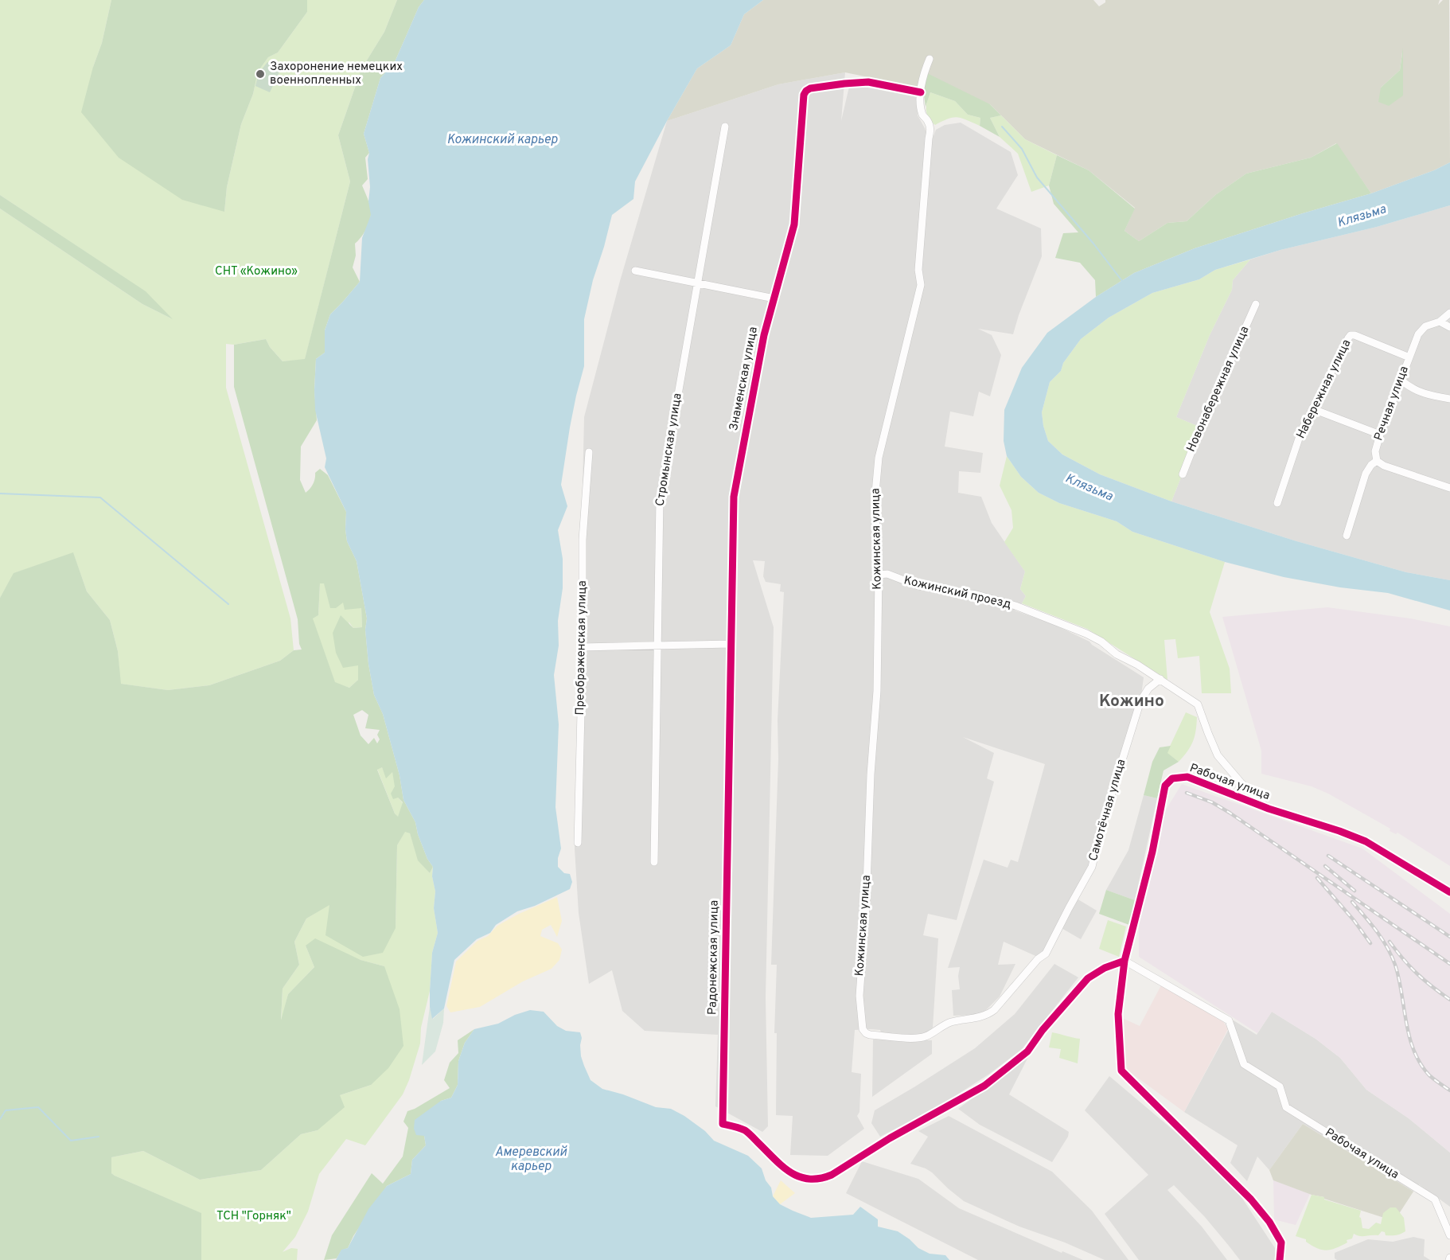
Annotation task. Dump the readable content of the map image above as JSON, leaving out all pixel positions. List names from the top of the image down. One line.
{"streets":{"street":["Знаменская улица","Новонабережная улица","Набережная улица","Речная улица","Стромынская улица","Кожинская улица","Кожинский проезд","Преображенская улица","Рабочая улица","Самотёчная улица","Радонежская улица"]},"crossings":[["Знаменская улица","Кожинская улица"],["Знаменская улица","Радонежская улица"],["Набережная улица","Речная улица"],["Кожинская улица","Кожинский проезд"],["Кожинская улица","Самотёчная улица"],["Кожинский проезд","Рабочая улица"],["Кожинский проезд","Самотёчная улица"],["Рабочая улица","Радонежская улица"]],"districts":["Кожино"],"water":["Кожинский карьер","Клязьма","Амеревский карьер"],"parks":["СНТ «Кожино»","ТСН \"Горняк\""],"places":["Захоронение немецких военнопленных"]}
